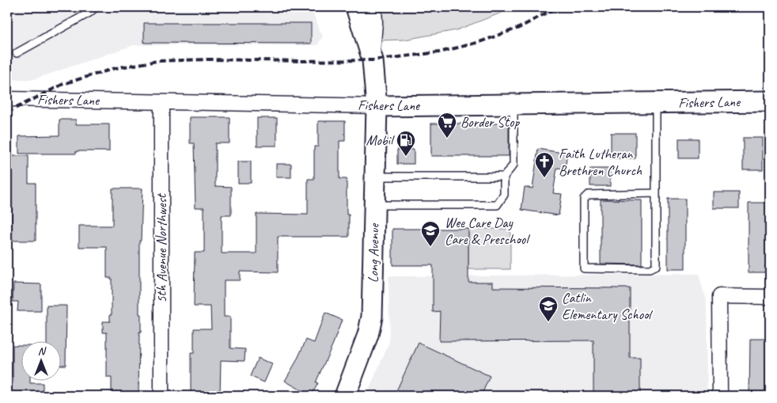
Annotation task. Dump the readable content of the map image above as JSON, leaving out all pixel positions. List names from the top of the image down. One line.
{"streets":{"street":["Fishers Lane","5th Avenue Northwest","Long Avenue"]},"crossings":[["Fishers Lane","5th Avenue Northwest"],["Fishers Lane","Long Avenue"]],"places":{"supermarket":["Border Stop"],"fuel station":["Mobil"],"church":["Faith Lutheran Brethren Church"],"school or university":["Wee Care Day Care & Preschool","Catlin Elementary School"]},"north":"top"}
